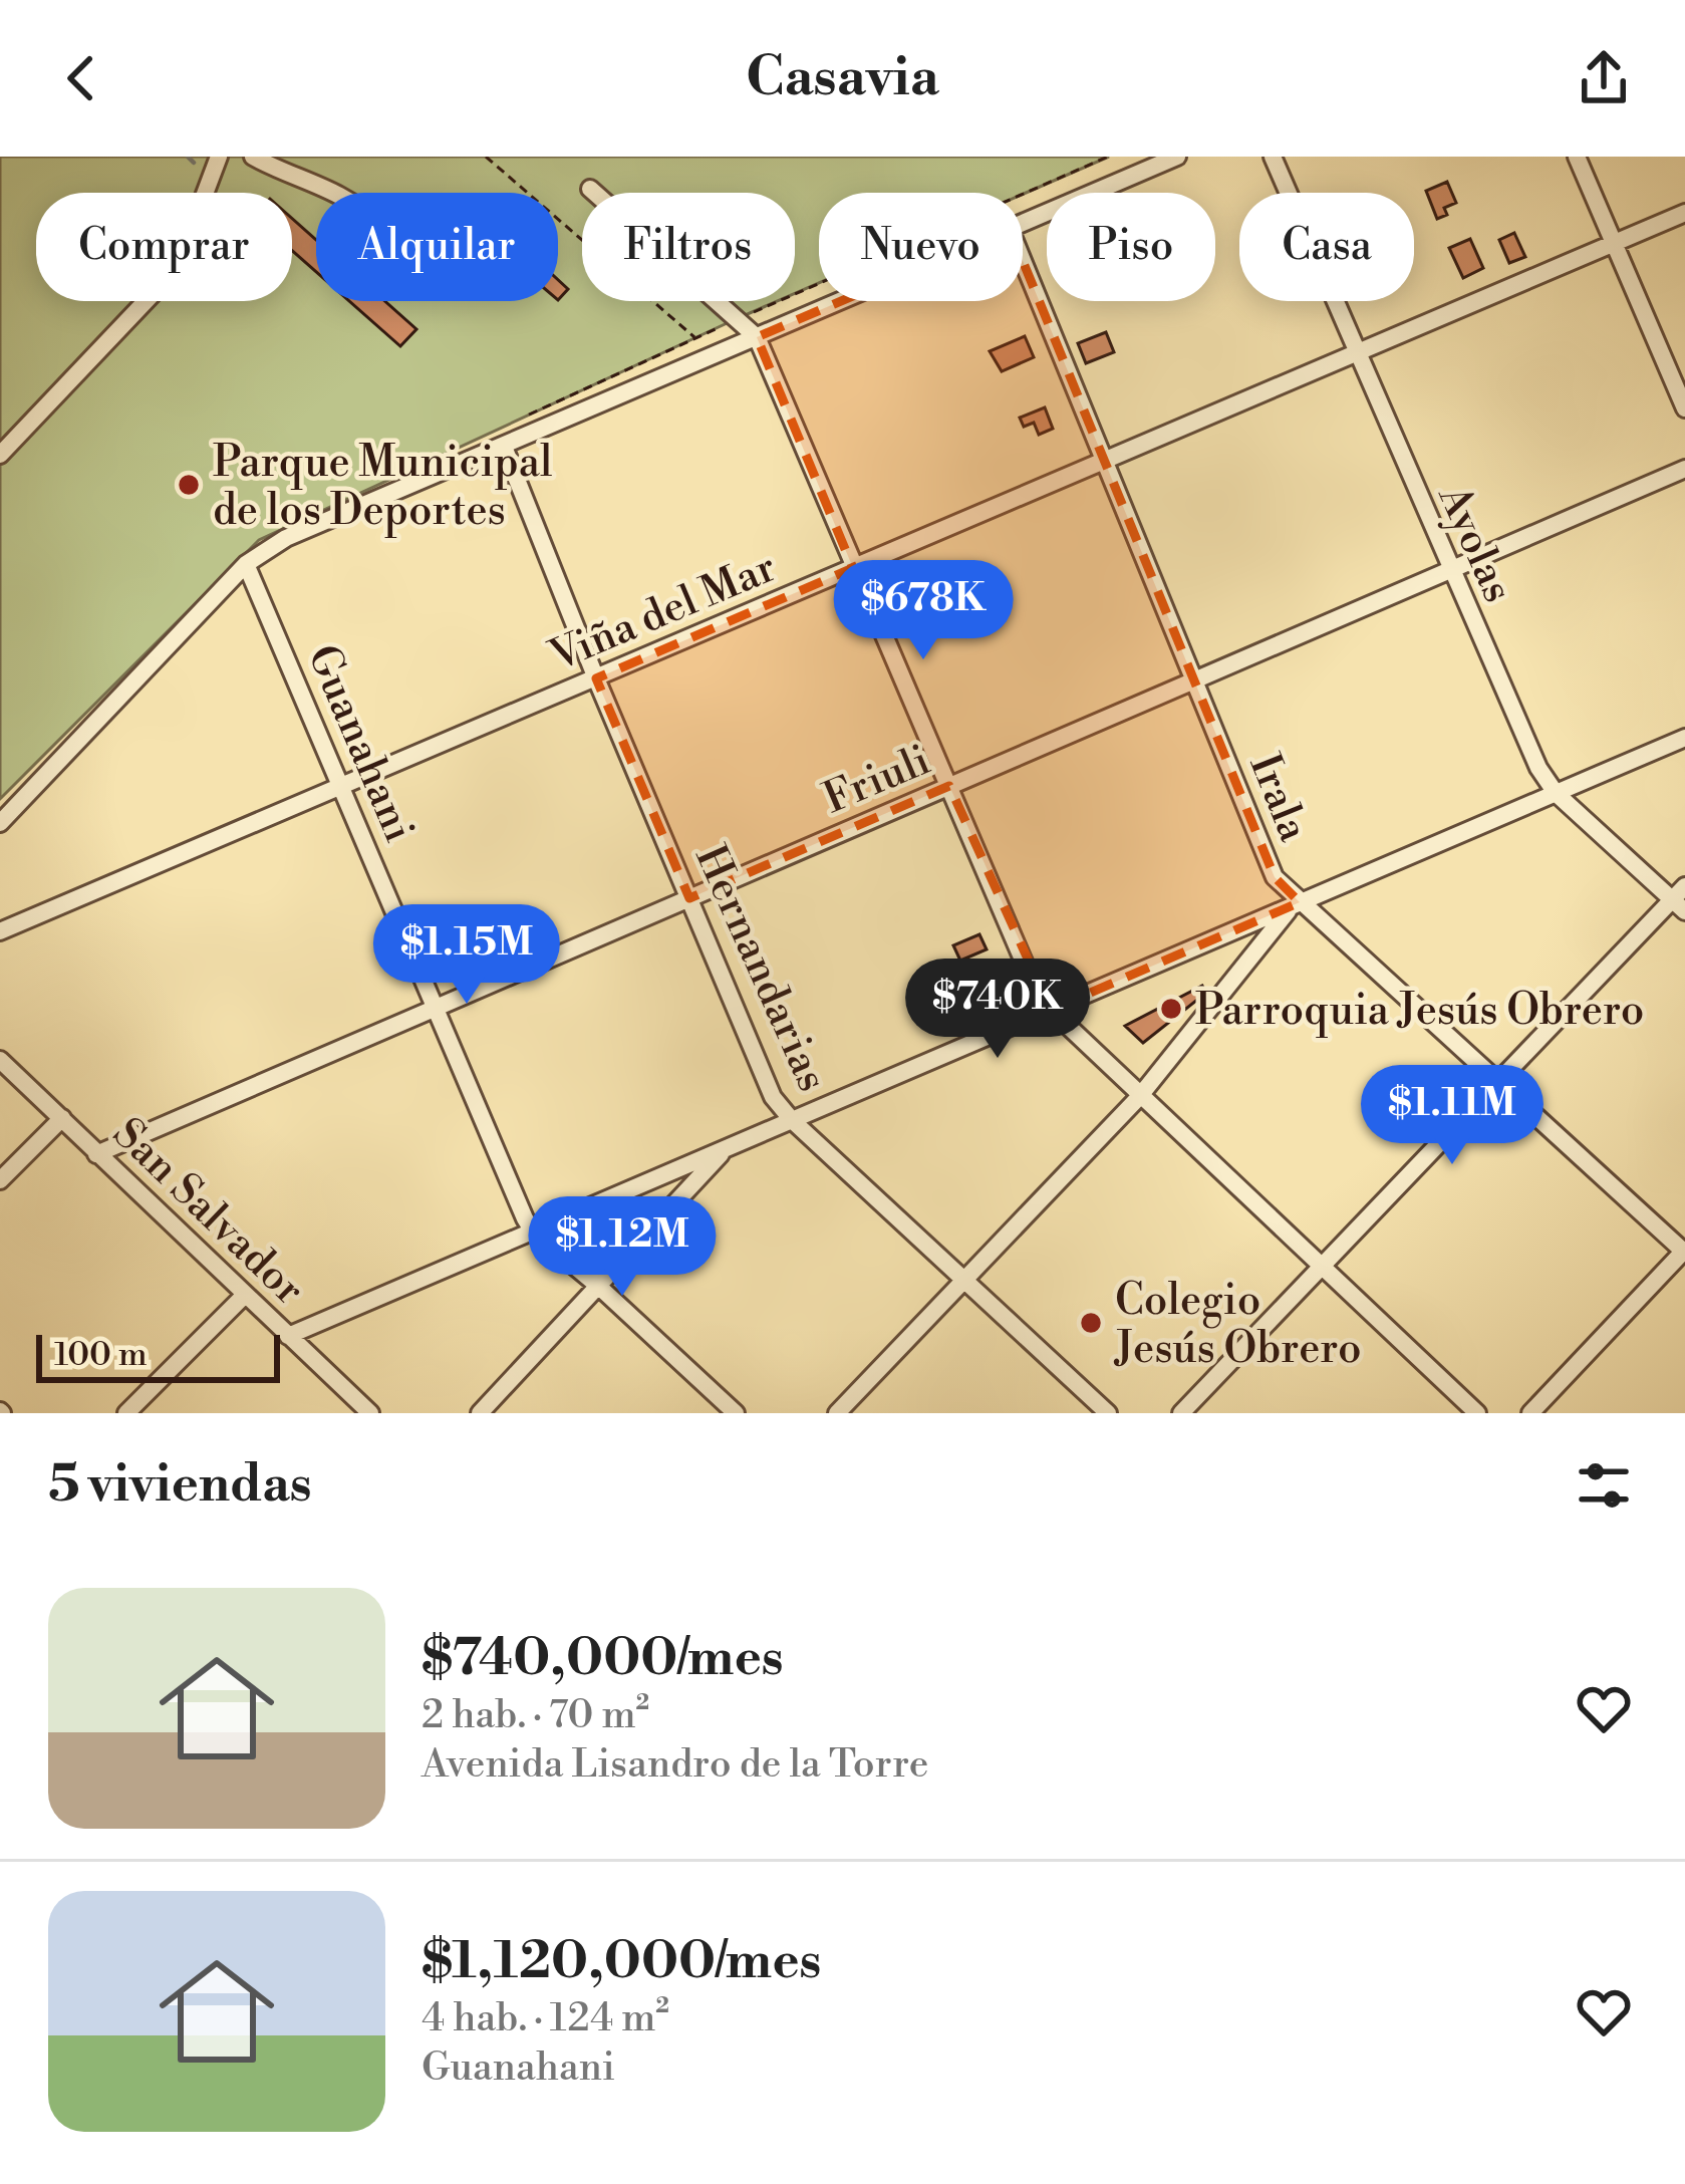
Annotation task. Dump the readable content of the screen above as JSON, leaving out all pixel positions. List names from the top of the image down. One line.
{"streets":{"street":["Ayolas","Viña del Mar","Guanahani","Friuli","Irala","Hernandarias","San Salvador"]},"crossings":[["Ayolas","Viña del Mar"],["Ayolas","Friuli"],["Viña del Mar","Guanahani"],["Viña del Mar","Irala"],["Viña del Mar","Hernandarias"],["Guanahani","Friuli"],["Friuli","Irala"],["Friuli","Hernandarias"],["Friuli","San Salvador"]],"places":["Parque Municipal de los Deportes","Parroquia Jesús Obrero","Colegio Jesús Obrero"],"scale_bar":"100 m","page":{"header":"Casavia","chip":["Comprar","Alquilar","Filtros","Nuevo","Piso","Casa"],"price":["$678K","$1.15M","$740K","$1.11M","$1.12M"],"scale":"100 m","heading":"5 viviendas","list":[{"name":"$740,000/mes","note":"2 hab. · 70 m² · Avenida Lisandro de la Torre"},{"name":"$1,120,000/mes","note":"4 hab. · 124 m² · Guanahani"}]}}
